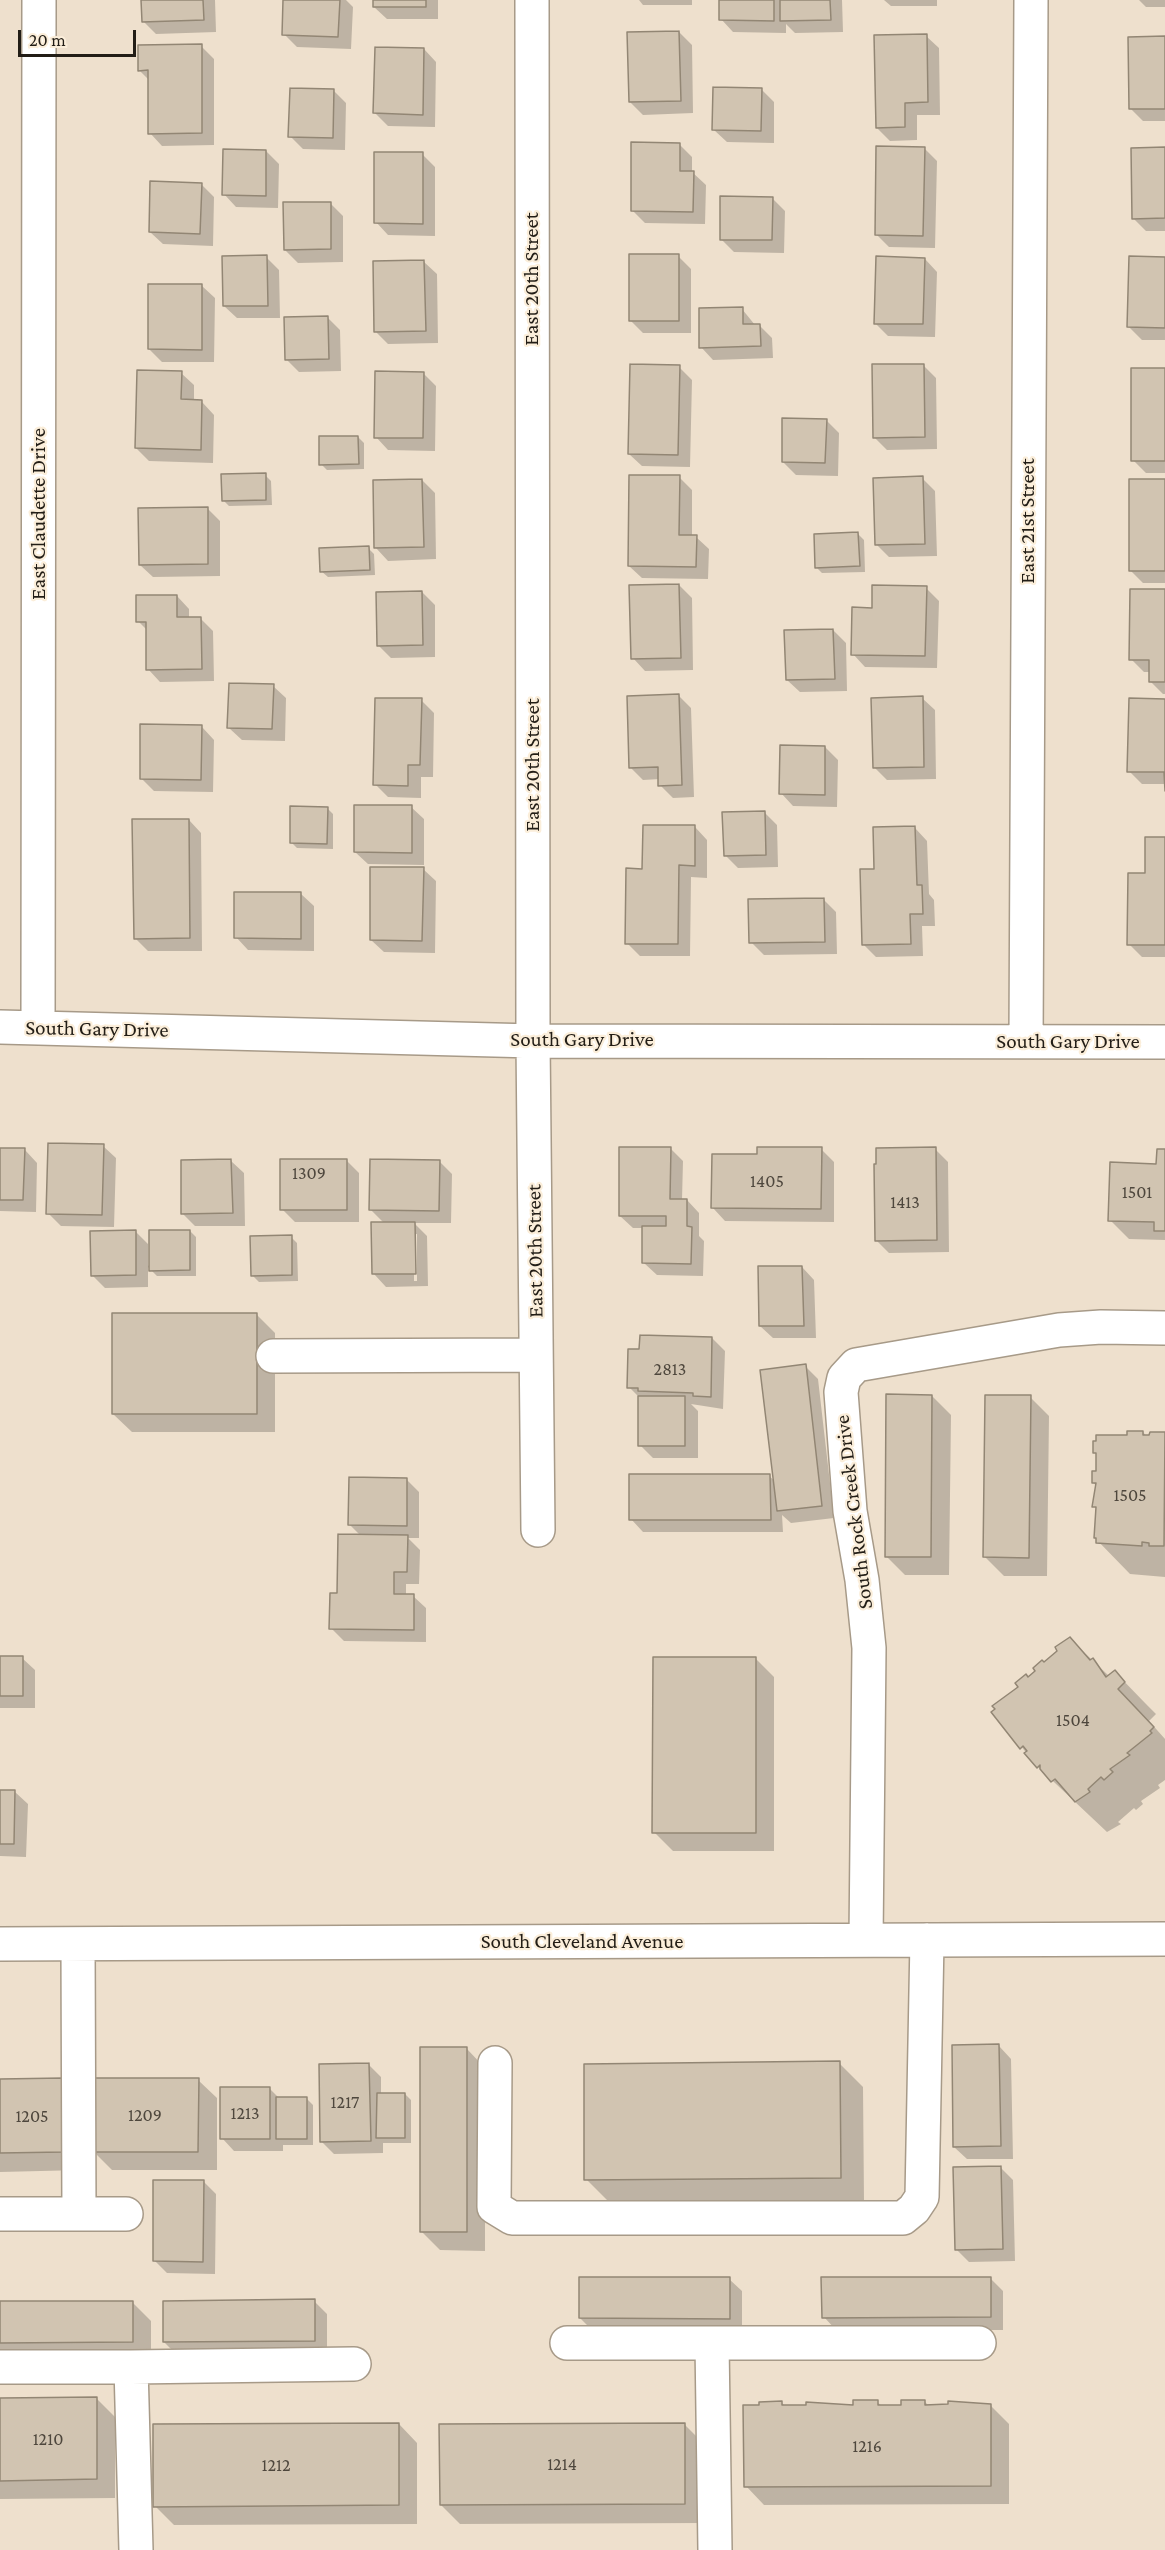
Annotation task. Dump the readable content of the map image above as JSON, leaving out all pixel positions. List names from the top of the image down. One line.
{"streets":{"street":["East 20th Street","East Claudette Drive","East 21st Street","South Gary Drive","South Rock Creek Drive","South Cleveland Avenue"]},"crossings":[["East 20th Street","South Gary Drive"],["East Claudette Drive","South Gary Drive"],["East 21st Street","South Gary Drive"],["South Rock Creek Drive","South Cleveland Avenue"]],"house_numbers":["1309","1405","1501","1413","2813","1505","1504","1217","1213","1209","1205","1210","1216","1214","1212"],"scale_bar":"20 m"}
